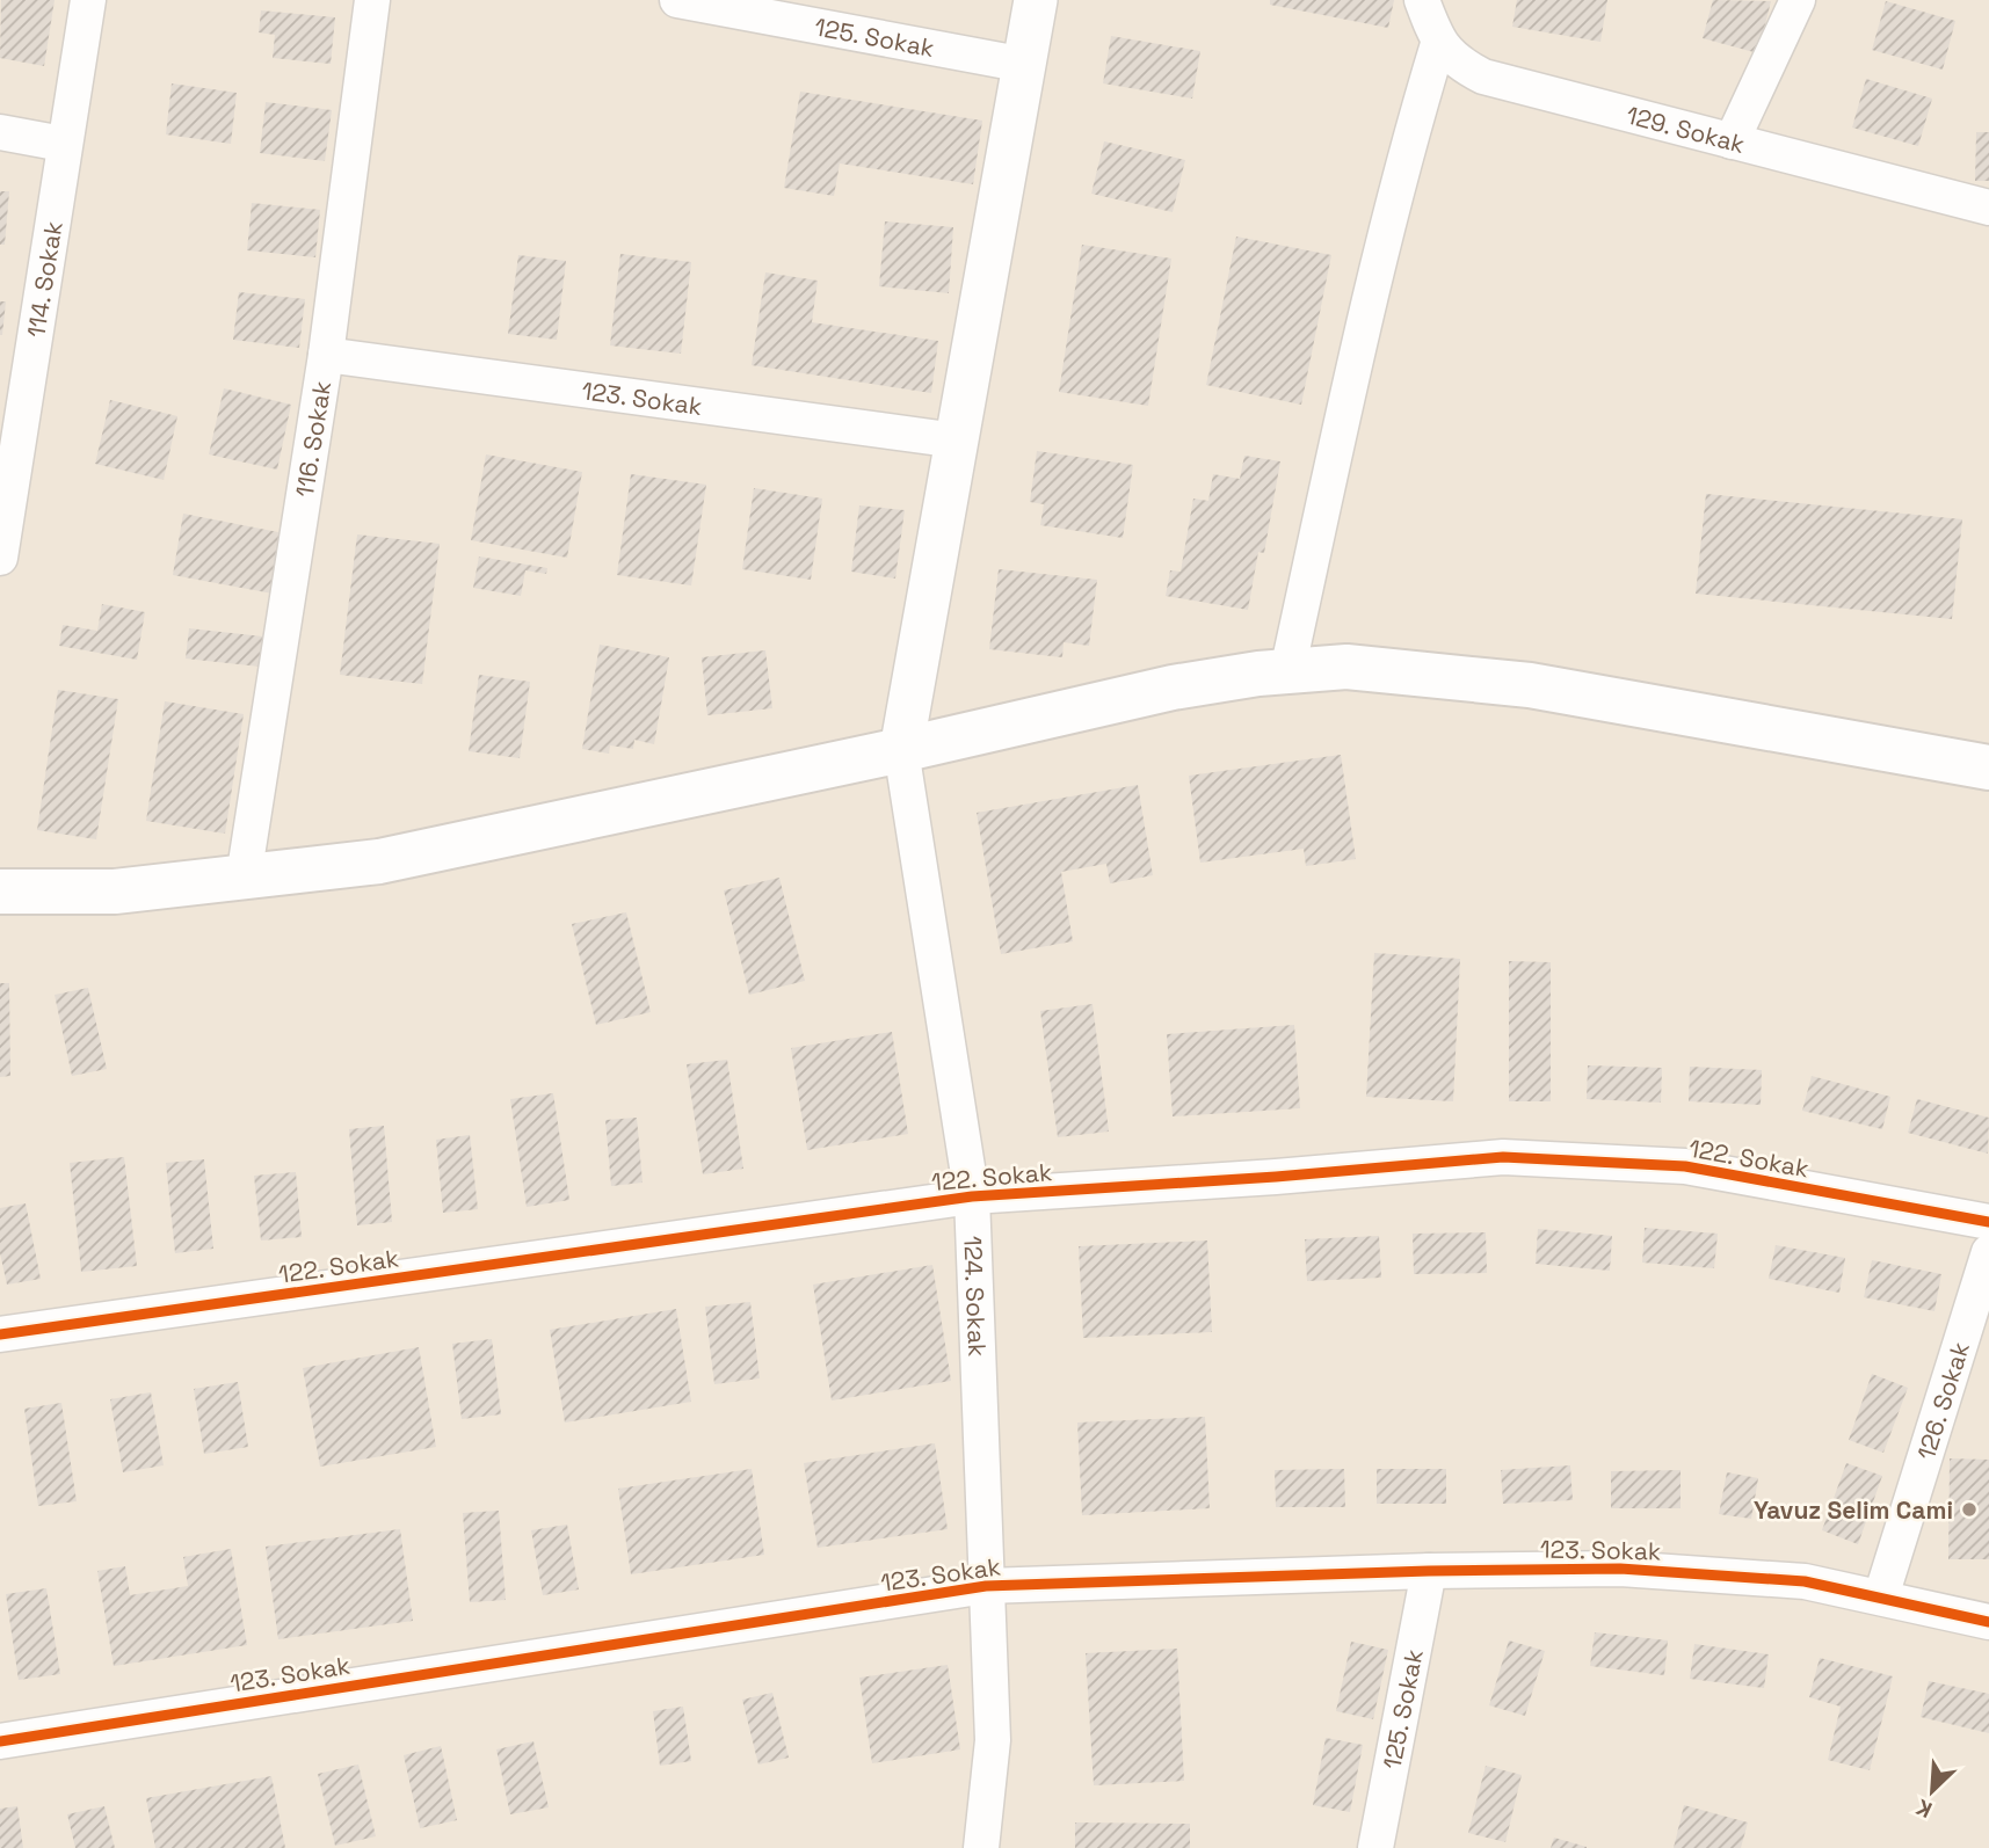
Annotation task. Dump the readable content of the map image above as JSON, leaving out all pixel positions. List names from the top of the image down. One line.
{"streets":{"street":["125. Sokak","129. Sokak","114. Sokak","123. Sokak","116. Sokak","122. Sokak","124. Sokak","126. Sokak"]},"crossings":[["125. Sokak","123. Sokak"],["123. Sokak","116. Sokak"],["123. Sokak","124. Sokak"],["123. Sokak","126. Sokak"],["122. Sokak","124. Sokak"]],"places":["Yavuz Selim Cami"],"north":"bottom left"}
